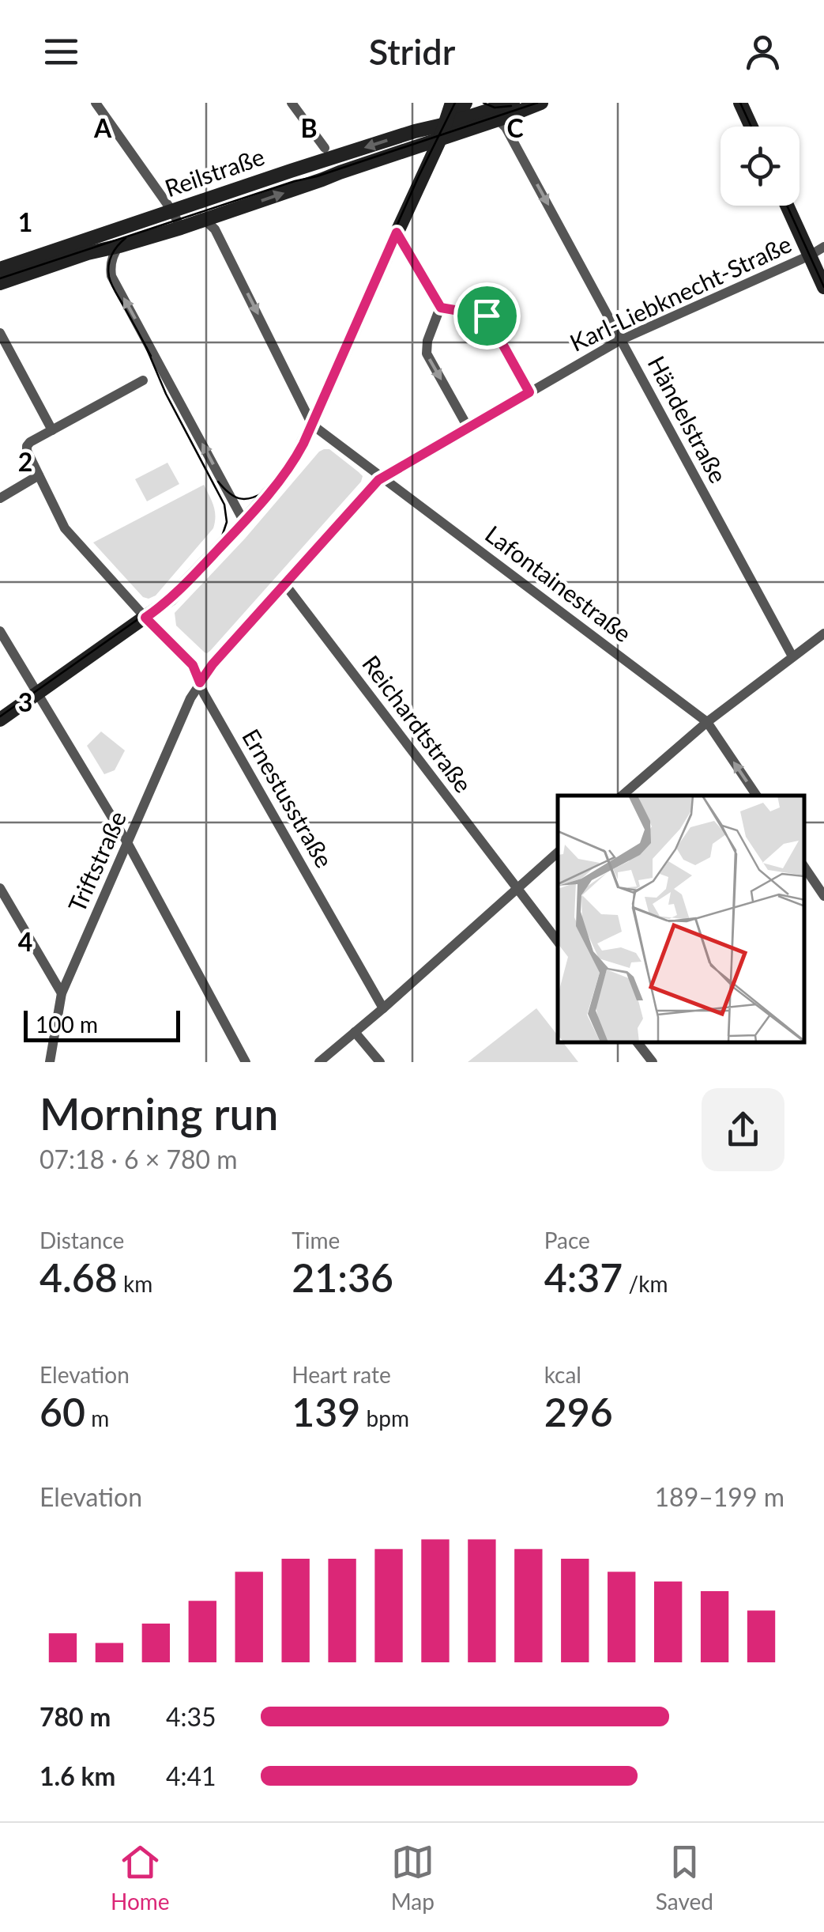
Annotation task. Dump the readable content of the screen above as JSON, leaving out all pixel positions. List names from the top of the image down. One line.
{"streets":{"street":["Reilstraße","Karl-Liebknecht-Straße","Händelstraße","Lafontainestraße","Reichardtstraße","Ernestusstraße","Triftstraße"]},"crossings":[["Reilstraße","Händelstraße"],["Karl-Liebknecht-Straße","Händelstraße"],["Karl-Liebknecht-Straße","Lafontainestraße"],["Karl-Liebknecht-Straße","Reichardtstraße"],["Karl-Liebknecht-Straße","Ernestusstraße"],["Karl-Liebknecht-Straße","Triftstraße"],["Ernestusstraße","Triftstraße"]],"one_way":["Händelstraße"],"scale_bar":"100 m","page":{"header":"Stridr","scale":"100 m","heading":["Morning run","07:18 · 6 × 780 m"],"stats":[["Distance","4.68 km"],["Time","21:36"],["Pace","4:37 /km"],["Elevation","60 m"],["Heart rate","139 bpm"],["kcal","296"]],"chart":["Elevation","189–199 m"],"list":[{"name":"780 m","note":"4:35"},{"name":"1.6 km","note":"4:41"}],"tabs":["Home","Map","Saved"]},"grid":{"columns":["A","B","C"],"rows":["1","2","3","4"]}}
